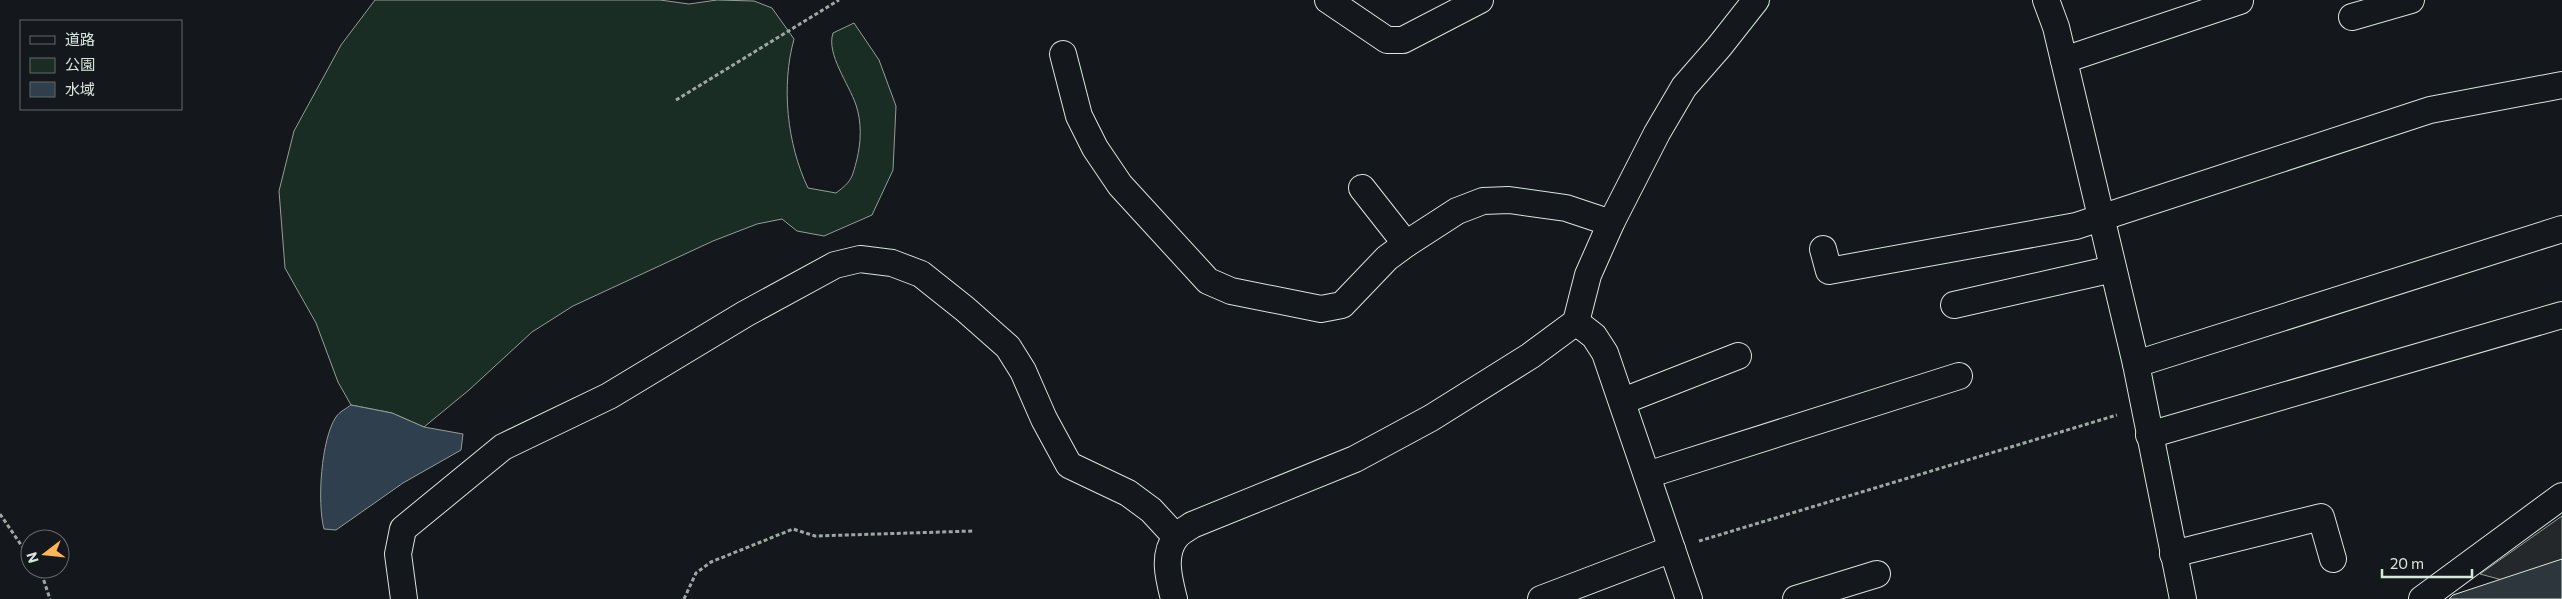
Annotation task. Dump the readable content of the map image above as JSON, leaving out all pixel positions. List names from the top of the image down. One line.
{"legend":["道路","公園","水域"],"scale_bar":"20 m","north":"left"}
